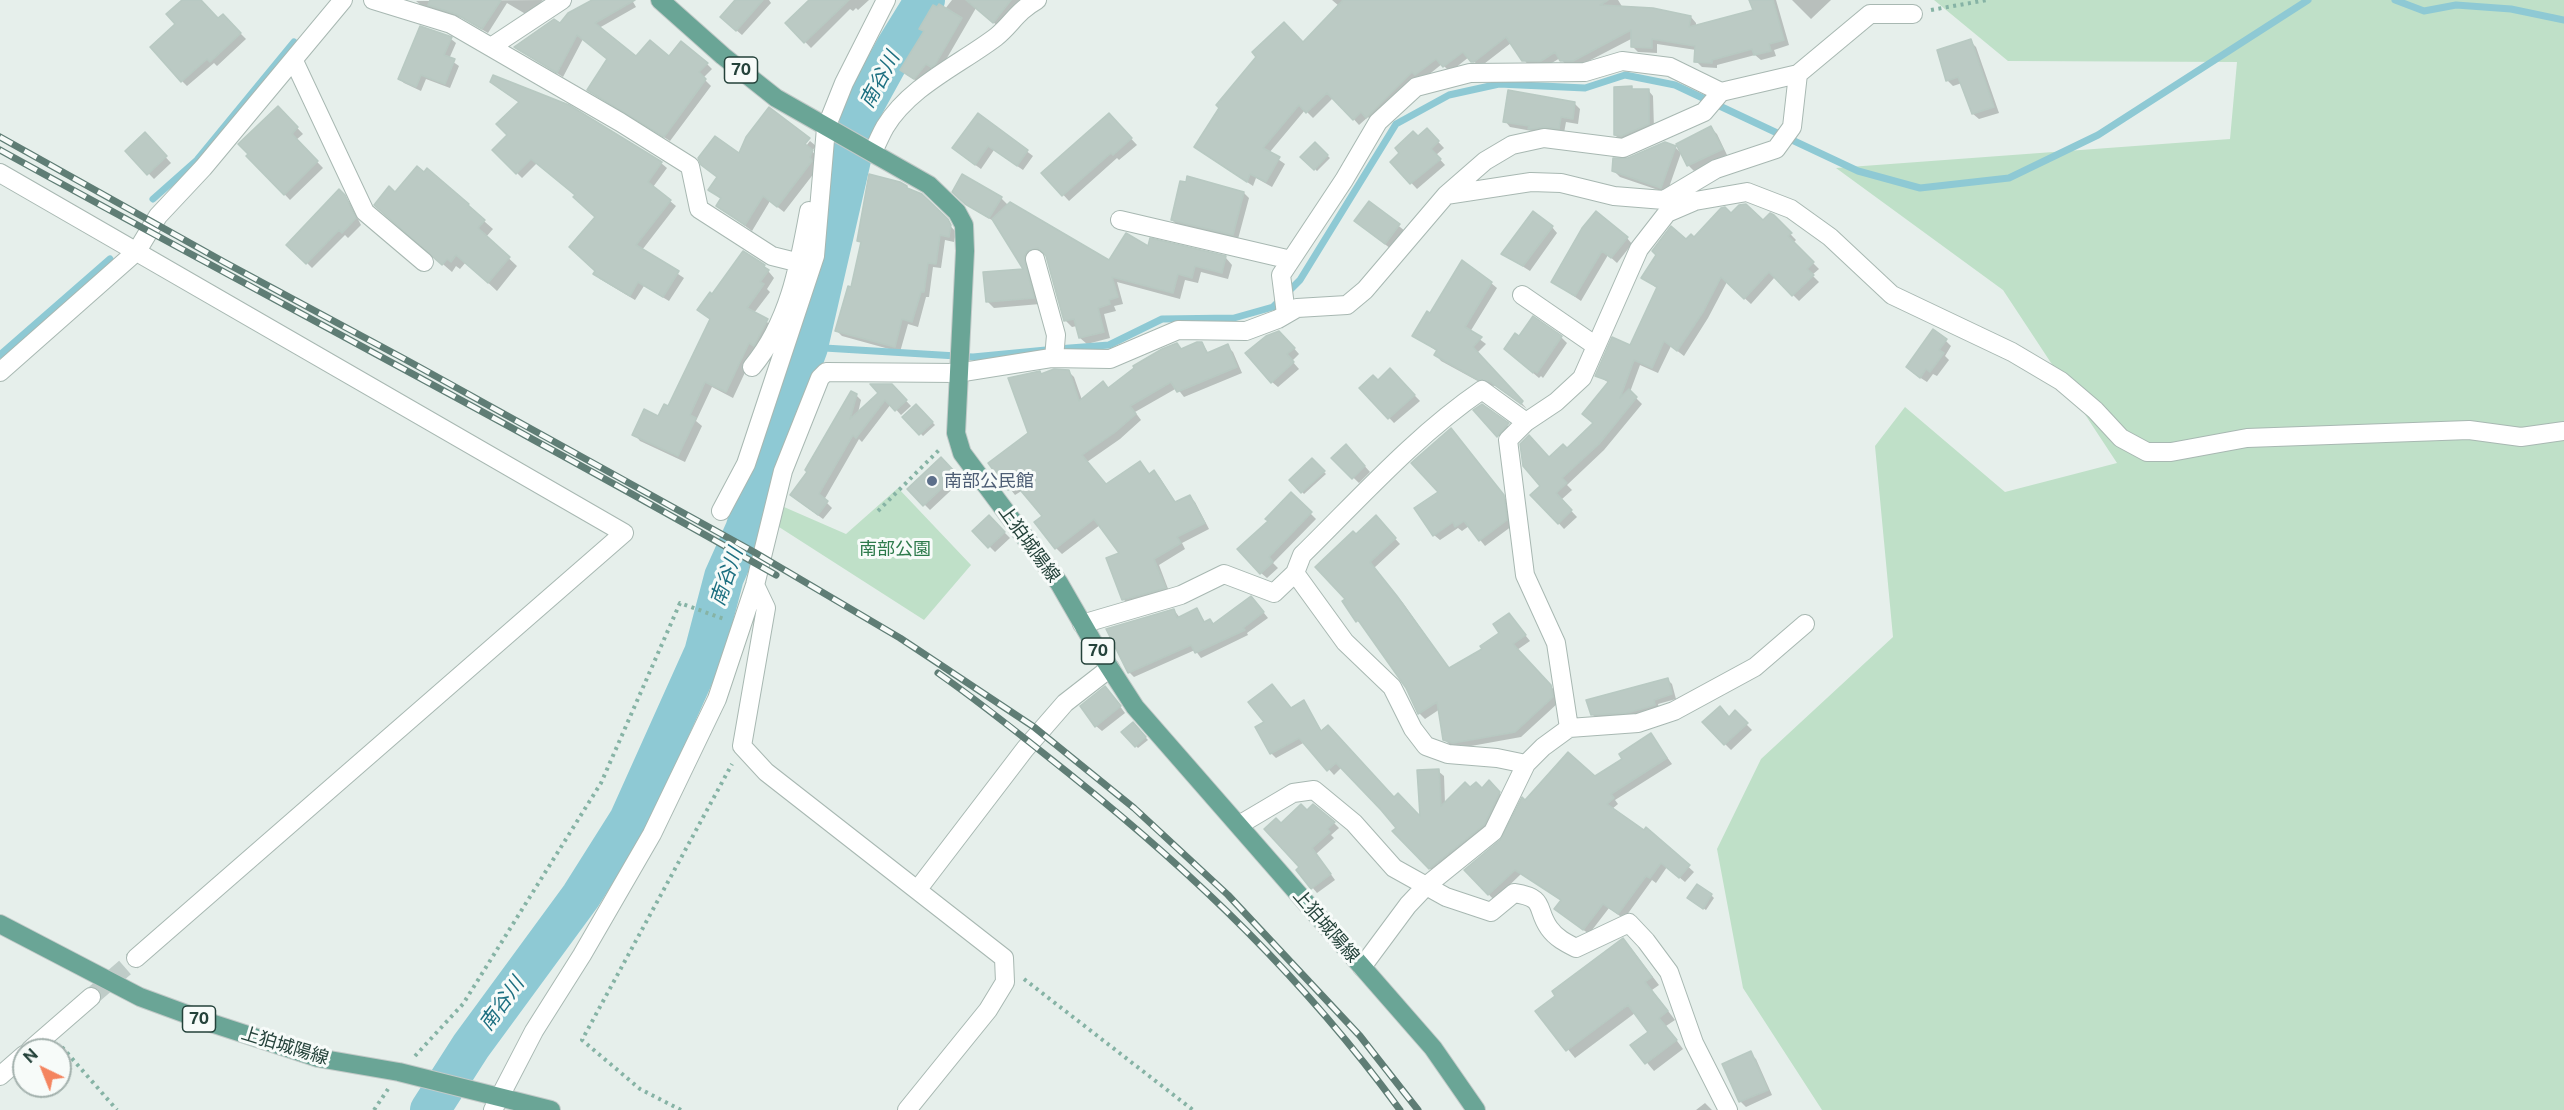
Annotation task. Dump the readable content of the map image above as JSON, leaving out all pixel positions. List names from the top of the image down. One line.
{"streets":{"main road":["70","上狛城陽線"]},"water":["南谷川"],"parks":["南部公園"],"places":["南部公民館"],"north":"top left"}
